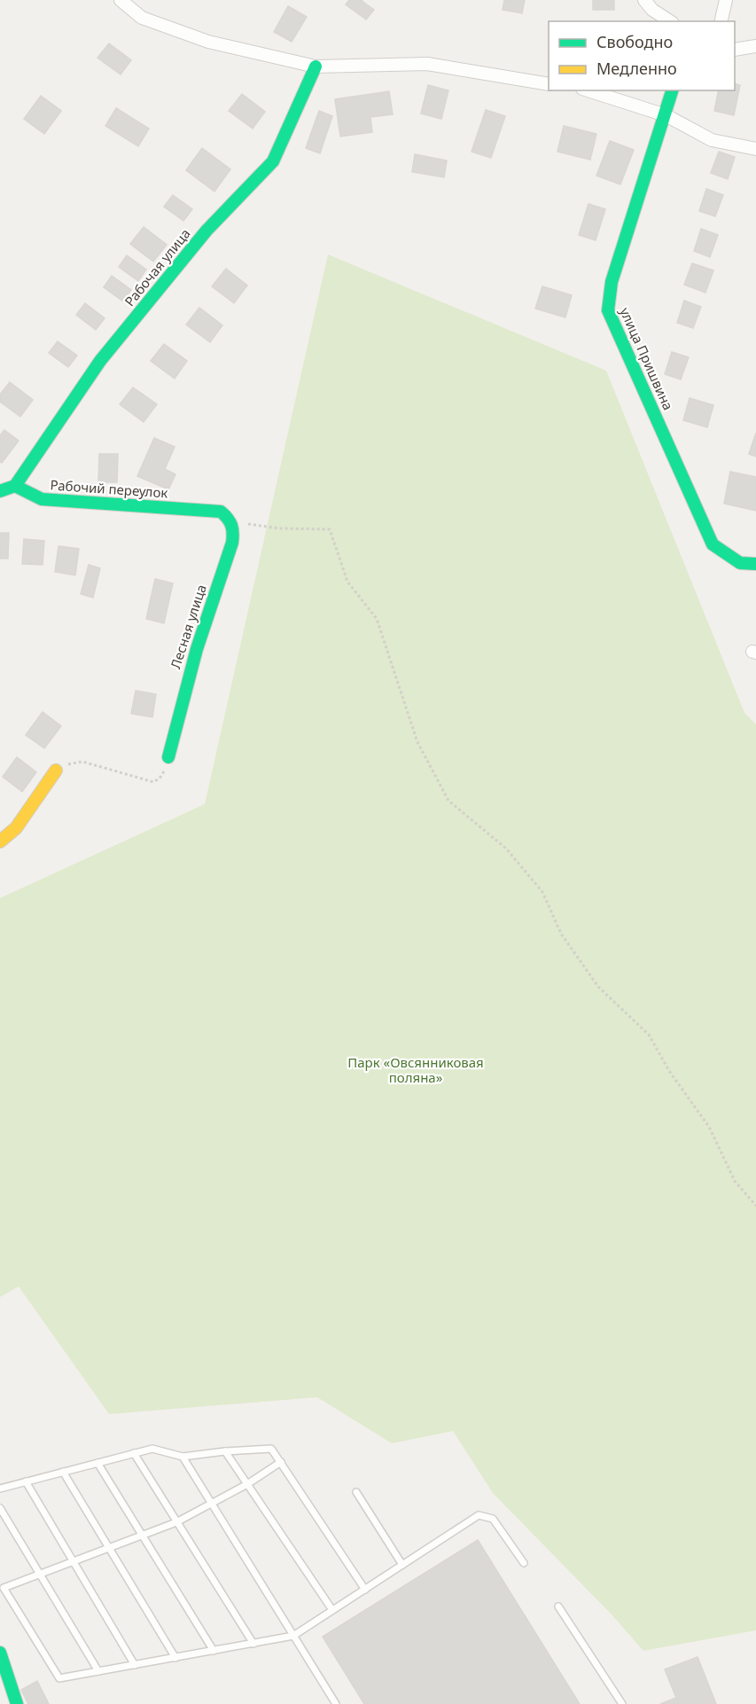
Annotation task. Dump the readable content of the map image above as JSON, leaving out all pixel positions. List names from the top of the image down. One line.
{"streets":{"street":["Рабочая улица","улица Пришвина","Рабочий переулок","Лесная улица"]},"crossings":[["Рабочая улица","Рабочий переулок"],["Рабочий переулок","Лесная улица"]],"parks":["Парк «Овсянниковая поляна»"],"legend":["Свободно","Медленно"]}
